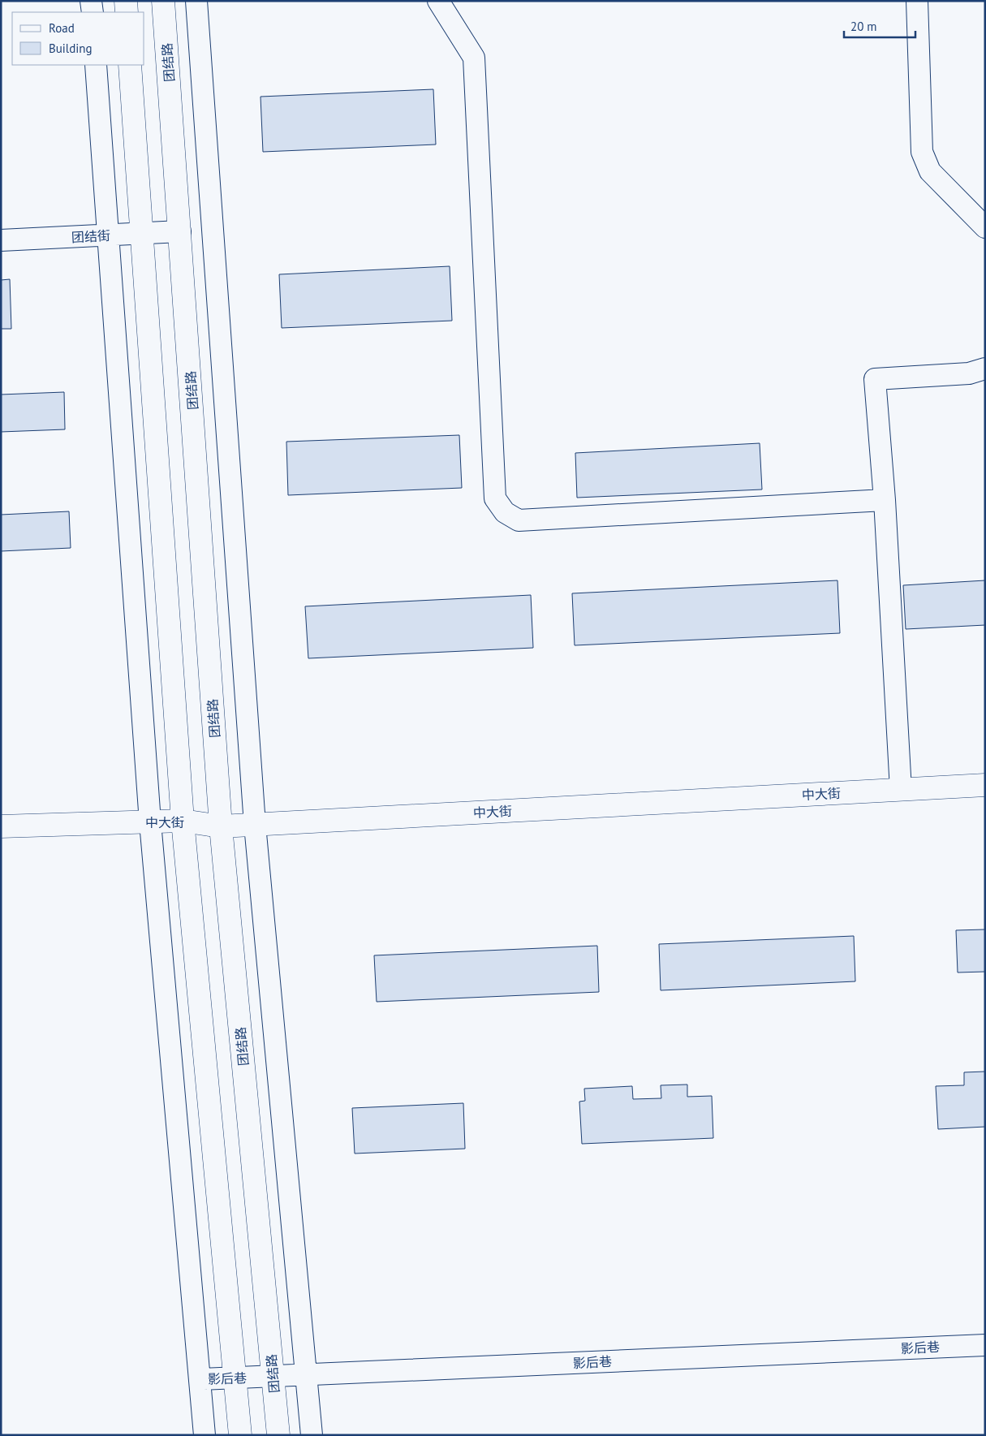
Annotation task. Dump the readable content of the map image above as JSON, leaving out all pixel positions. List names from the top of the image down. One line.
{"streets":{"main road":["团结路","中大街"],"street":["团结街","影后巷"]},"crossings":[["团结路","团结街"],["团结路","中大街"]],"legend":["Road","Building"],"scale_bar":"20 m"}
